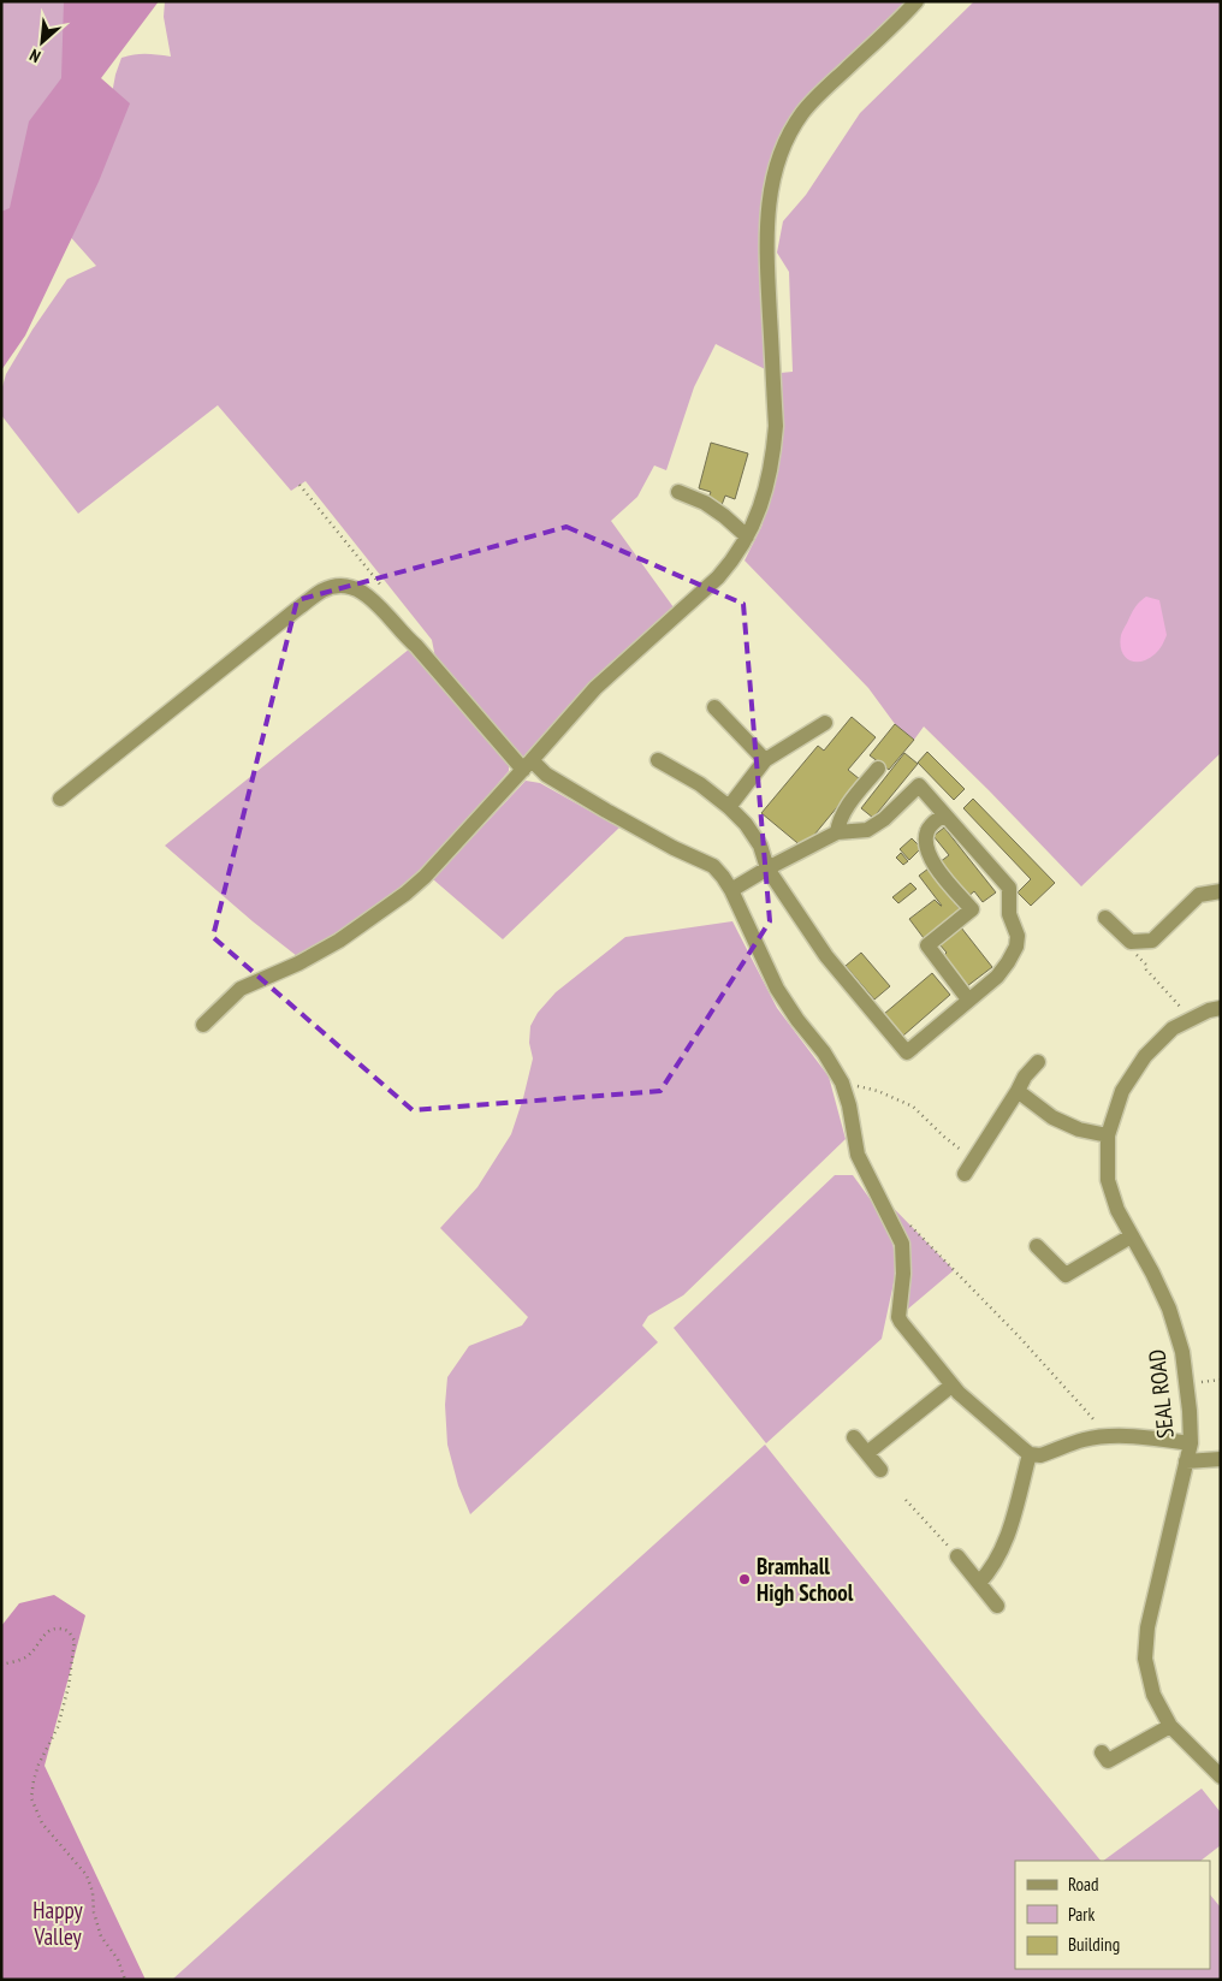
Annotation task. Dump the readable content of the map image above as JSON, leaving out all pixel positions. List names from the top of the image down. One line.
{"streets":{"street":["SEAL ROAD"]},"parks":["Happy Valley"],"places":["Bramhall High School"],"legend":["Road","Park","Building"],"north":"bottom left"}
